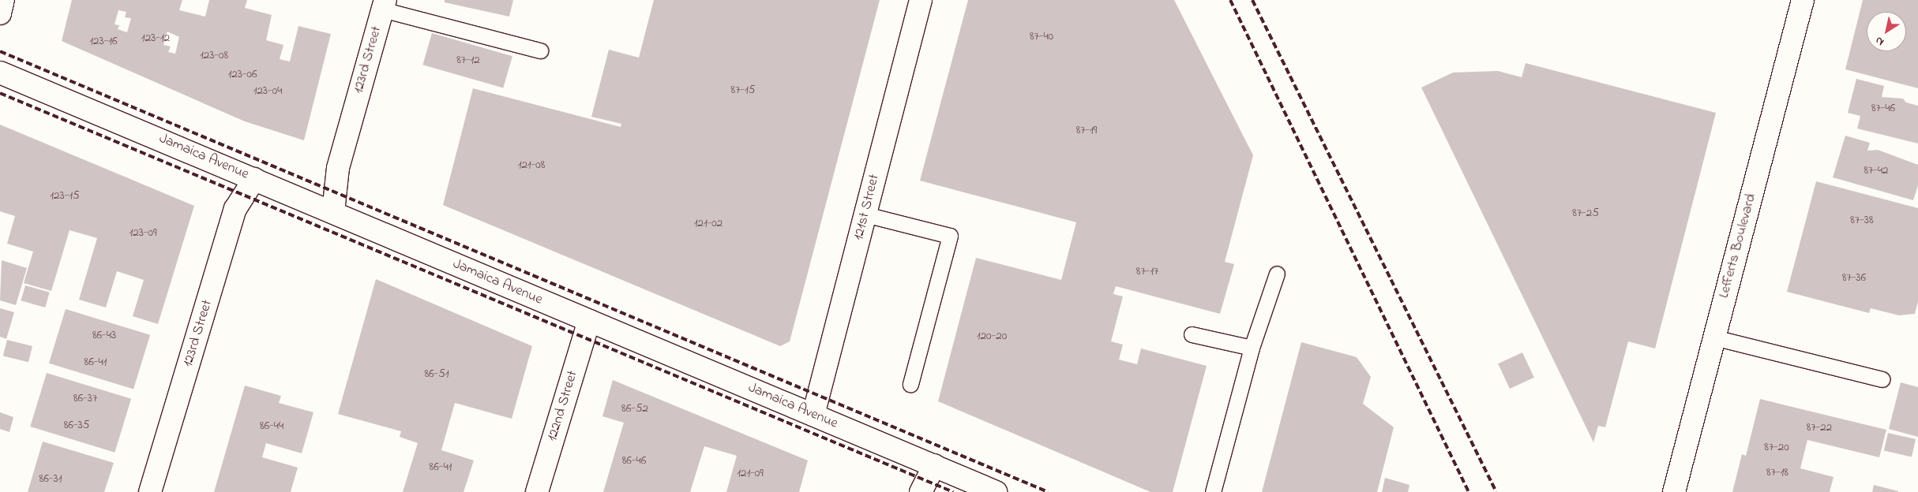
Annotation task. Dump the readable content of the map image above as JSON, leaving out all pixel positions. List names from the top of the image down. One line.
{"streets":{"street":["123rd Street","Jamaica Avenue","121st Street","Lefferts Boulevard","122nd Street"]},"crossings":[["123rd Street","Jamaica Avenue"],["Jamaica Avenue","121st Street"],["Jamaica Avenue","122nd Street"]],"house_numbers":["87-40","123-12","123-16","123-08","87-12","123-06","87-15","123-04","87-46","87-19","121-08","87-42","123-15","87-25","87-38","121-02","123-09","87-17","87-36","86-43","120-20","86-41","86-51","86-37","86-52","86-35","86-44","87-22","87-20","86-46","86-41","87-18","121-09","86-31"],"north":"bottom left"}
